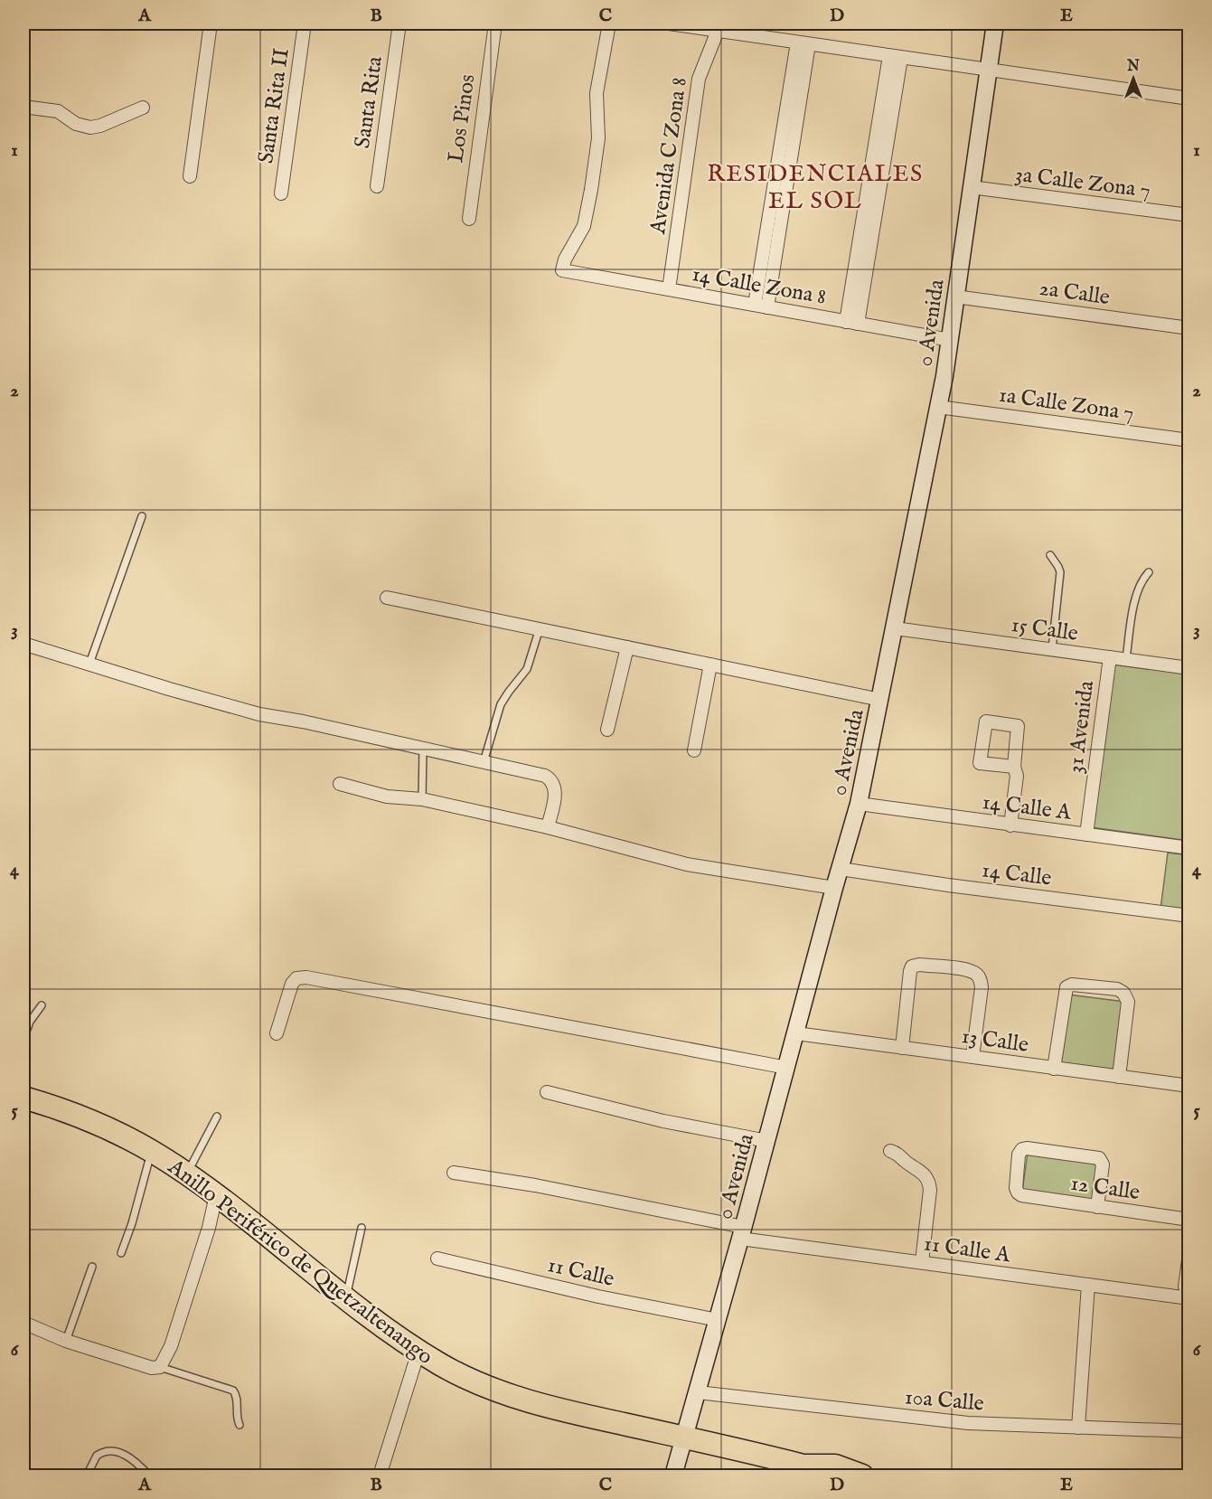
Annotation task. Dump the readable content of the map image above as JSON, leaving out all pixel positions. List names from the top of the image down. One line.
{"streets":{"highway":["Anillo Periférico de Quetzaltenango"],"street":["Santa Rita","Santa Rita II","Los Pinos","Avenida C Zona 8","3a Calle Zona 7","14 Calle Zona 8","2a Calle","0 Avenida","1a Calle Zona 7","15 Calle","31 Avenida","14 Calle A","14 Calle","13 Calle","12 Calle","11 Calle A","11 Calle","10a Calle"]},"crossings":[["Avenida C Zona 8","14 Calle Zona 8"],["3a Calle Zona 7","0 Avenida"],["14 Calle Zona 8","0 Avenida"],["2a Calle","0 Avenida"],["0 Avenida","1a Calle Zona 7"],["0 Avenida","15 Calle"],["0 Avenida","14 Calle A"],["0 Avenida","14 Calle"],["0 Avenida","13 Calle"],["0 Avenida","11 Calle A"],["0 Avenida","Anillo Periférico de Quetzaltenango"],["0 Avenida","11 Calle"],["0 Avenida","10a Calle"],["15 Calle","31 Avenida"],["31 Avenida","14 Calle A"]],"districts":["RESIDENCIALES EL SOL"],"north":"top","grid":{"columns":["A","B","C","D","E"],"rows":["1","2","3","4","5","6"]}}
